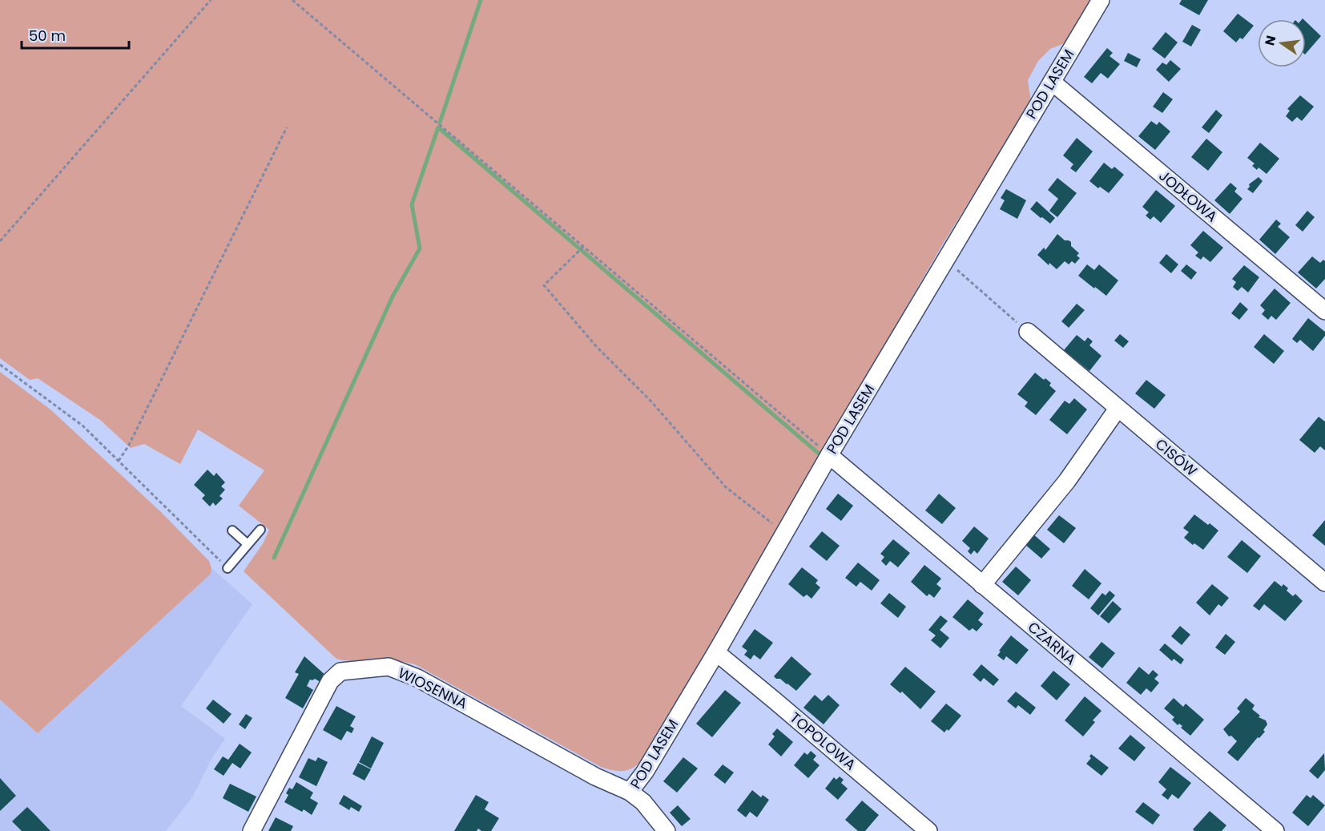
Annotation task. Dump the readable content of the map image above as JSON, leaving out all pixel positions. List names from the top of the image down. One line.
{"streets":{"street":["POD LASEM","JODŁOWA","CISÓW","CZARNA","WIOSENNA","TOPOLOWA"]},"crossings":[["POD LASEM","JODŁOWA"],["POD LASEM","CZARNA"],["POD LASEM","WIOSENNA"],["POD LASEM","TOPOLOWA"]],"scale_bar":"50 m","north":"left"}
